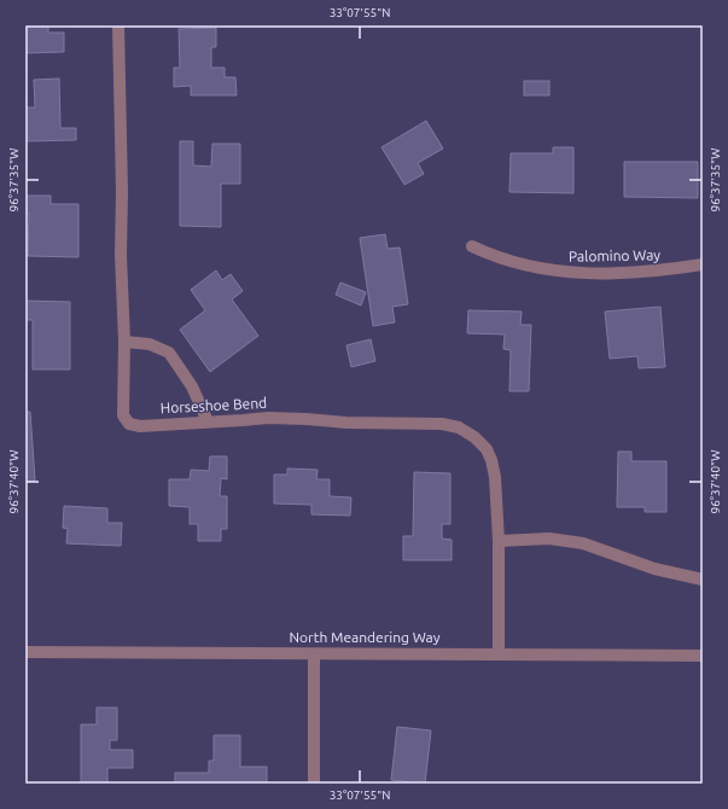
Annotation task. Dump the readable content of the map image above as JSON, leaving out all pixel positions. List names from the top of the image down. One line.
{"streets":{"street":["Palomino Way","Horseshoe Bend","North Meandering Way"]},"crossings":[["Horseshoe Bend","North Meandering Way"]],"coordinates":["33°07'55\"N","96°37'35\"W","96°37'40\"W"]}
